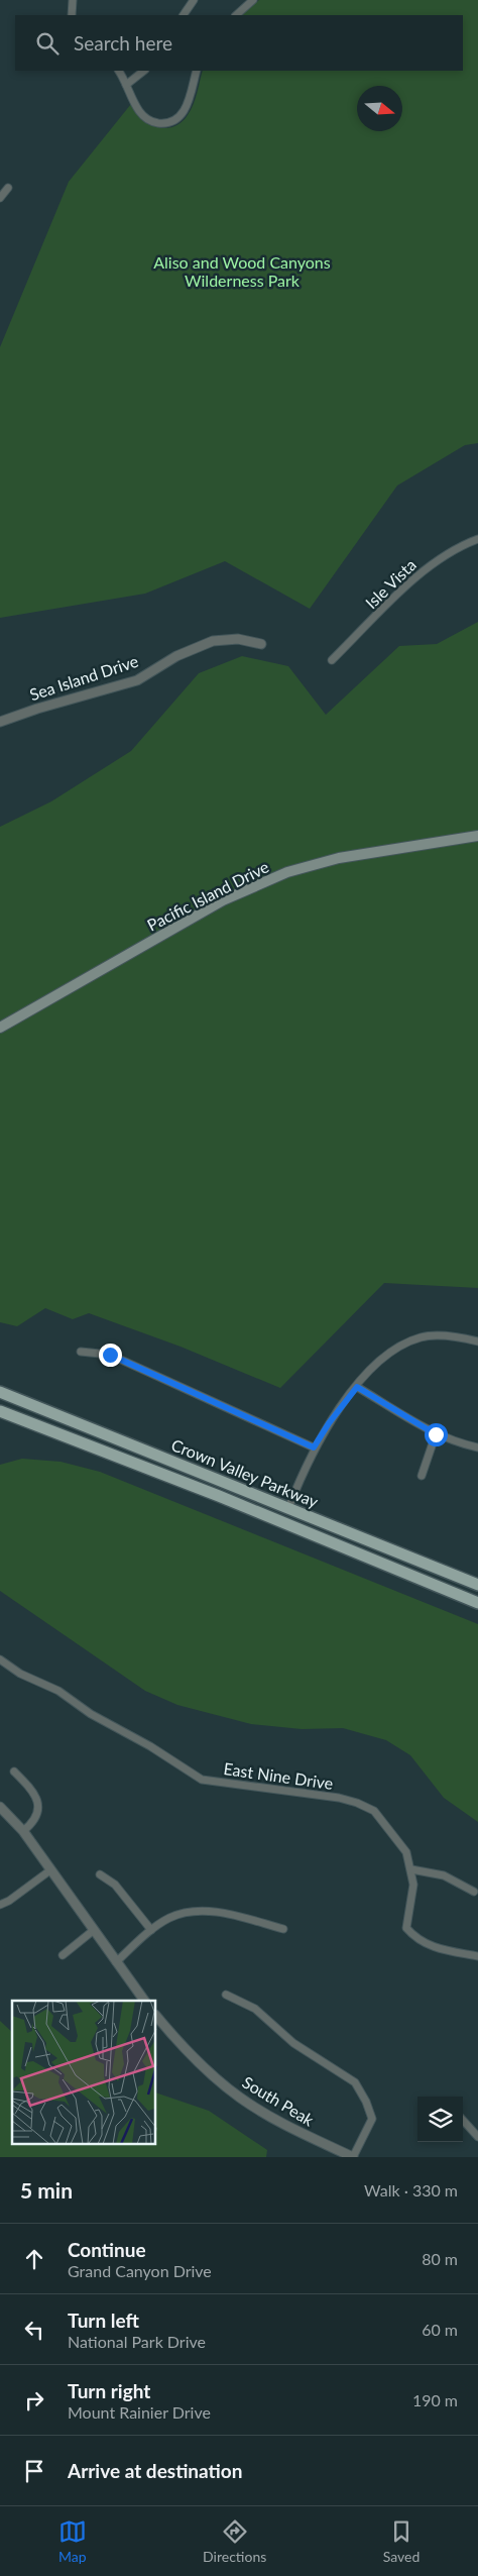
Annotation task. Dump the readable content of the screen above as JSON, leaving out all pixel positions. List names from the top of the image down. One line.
{"streets":{"main road":["Pacific Island Drive","Crown Valley Parkway"],"street":["Isle Vista","Sea Island Drive","East Nine Drive","South Peak"]},"parks":["Aliso and Wood Canyons Wilderness Park"],"north":"right","page":{"search":"Search here","heading":["5 min","Walk · 330 m"],"list":[["Continue","Grand Canyon Drive","80 m"],["Turn left","National Park Drive","60 m"],["Turn right","Mount Rainier Drive","190 m"],"Arrive at destination"],"nav":["Map","Directions","Saved"]}}
